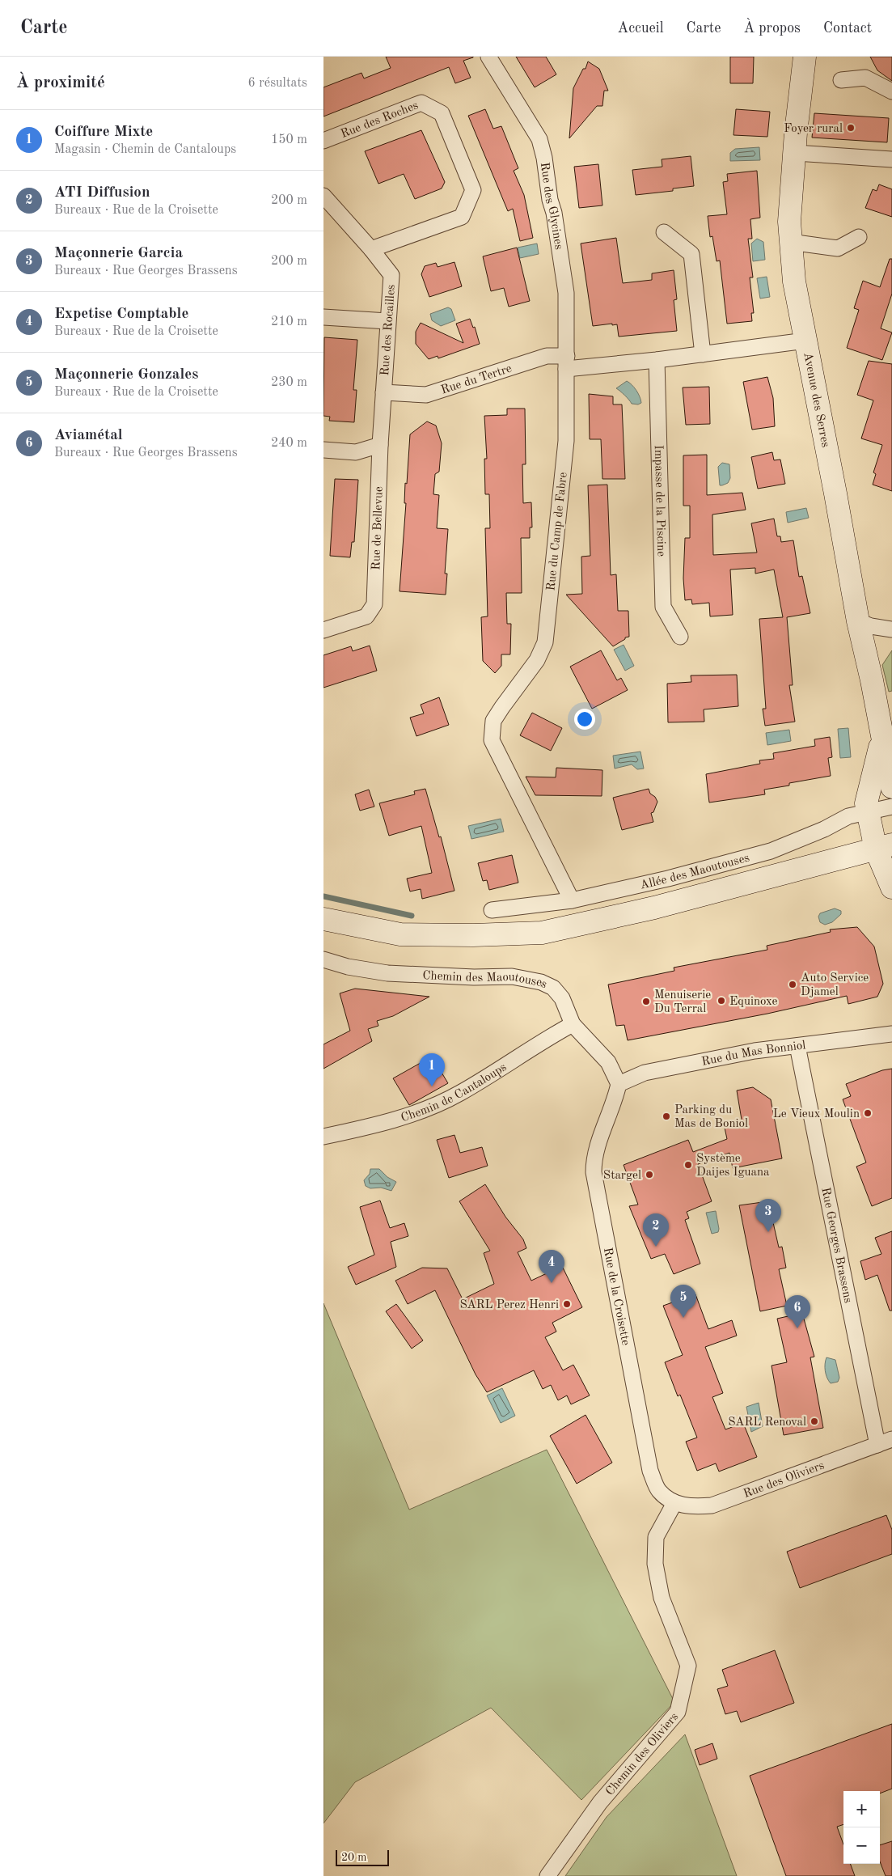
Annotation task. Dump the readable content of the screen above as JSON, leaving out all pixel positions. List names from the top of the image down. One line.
{"streets":{"street":["Rue des Roches","Rue des Glycines","Rue des Rocailles","Rue du Tertre","Avenue des Serres","Impasse de la Piscine","Rue de Bellevue","Rue du Camp de Fabre","Allée des Maoutouses","Chemin des Maoutouses","Rue du Mas Bonniol","Chemin de Cantaloups","Rue Georges Brassens","Rue de la Croisette","Rue des Oliviers","Chemin des Oliviers"]},"crossings":[["Rue des Roches","Rue des Rocailles"],["Rue des Glycines","Rue du Tertre"],["Rue des Glycines","Rue du Camp de Fabre"],["Rue des Rocailles","Rue du Tertre"],["Rue des Rocailles","Rue de Bellevue"],["Rue du Tertre","Rue de Bellevue"],["Rue du Tertre","Rue du Camp de Fabre"],["Avenue des Serres","Allée des Maoutouses"],["Rue du Camp de Fabre","Allée des Maoutouses"],["Chemin des Maoutouses","Rue du Mas Bonniol"],["Chemin des Maoutouses","Chemin de Cantaloups"],["Chemin des Maoutouses","Rue de la Croisette"],["Rue du Mas Bonniol","Rue Georges Brassens"],["Rue du Mas Bonniol","Rue de la Croisette"],["Rue Georges Brassens","Rue des Oliviers"],["Rue de la Croisette","Rue des Oliviers"],["Rue de la Croisette","Chemin des Oliviers"],["Rue des Oliviers","Chemin des Oliviers"]],"places":["Foyer rural","Auto Service Djamel","Equinoxe","Menuiserie Du Terral","Le Vieux Moulin","Parking du Mas de Boniol","Système Daijes Iguana","Stargel","SARL Perez Henri","SARL Renoval"],"scale_bar":"20 m","page":{"header":"Carte","nav":["Accueil","Carte","À propos","Contact"],"heading":["À proximité","6 résultats"],"list":[{"mark":"1","name":"Coiffure Mixte","note":"Magasin · Chemin de Cantaloups","value":"150 m"},{"mark":"2","name":"ATI Diffusion","note":"Bureaux · Rue de la Croisette","value":"200 m"},{"mark":"3","name":"Maçonnerie Garcia","note":"Bureaux · Rue Georges Brassens","value":"200 m"},{"mark":"4","name":"Expetise Comptable","note":"Bureaux · Rue de la Croisette","value":"210 m"},{"mark":"5","name":"Maçonnerie Gonzales","note":"Bureaux · Rue de la Croisette","value":"230 m"},{"mark":"6","name":"Aviamétal","note":"Bureaux · Rue Georges Brassens","value":"240 m"}],"pins":["1","3","2","4","5","6"],"map_buttons":["+","−"],"scale":"20 m"}}
